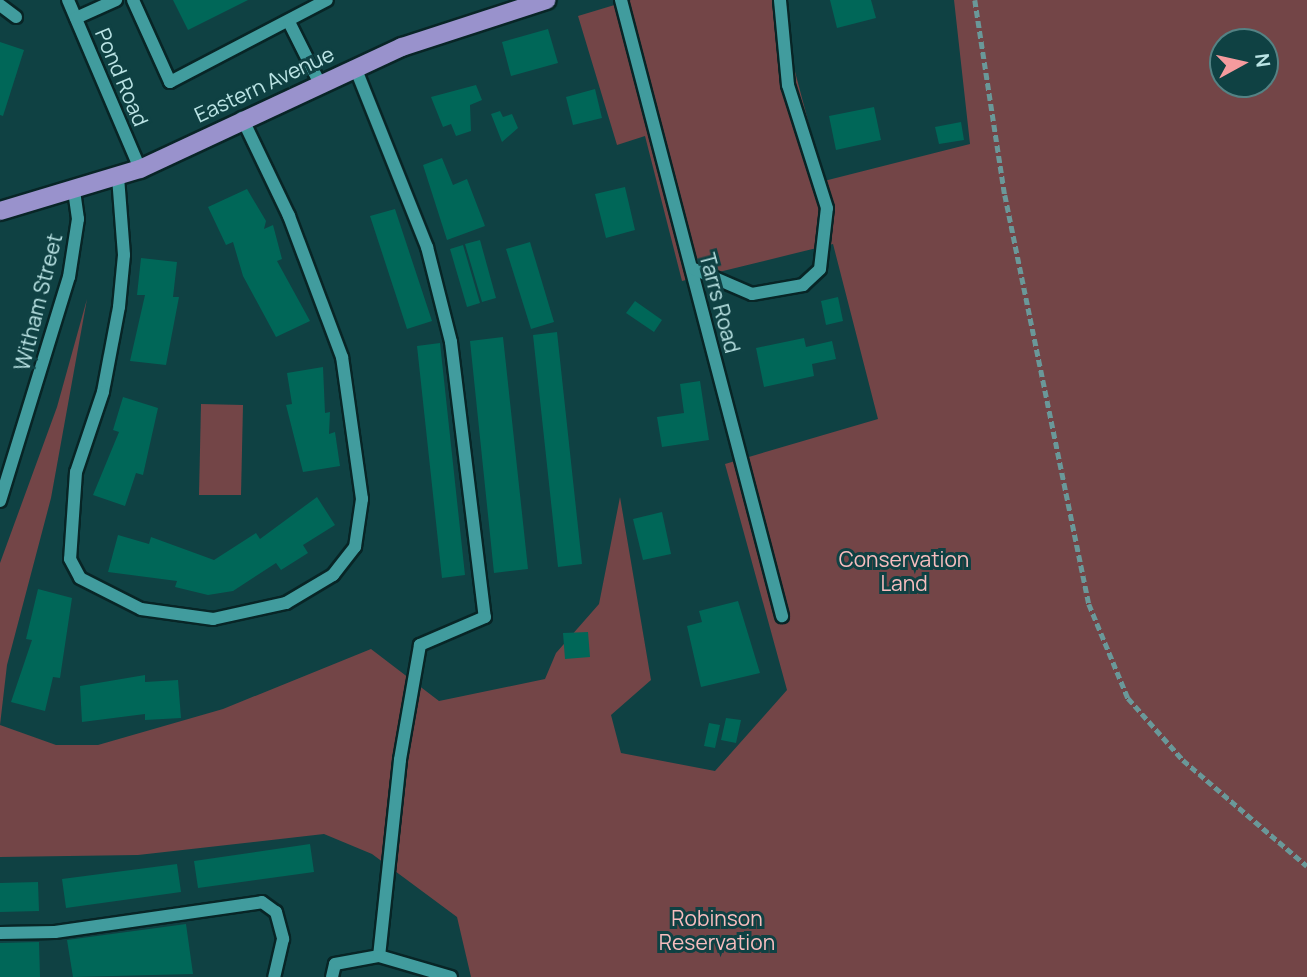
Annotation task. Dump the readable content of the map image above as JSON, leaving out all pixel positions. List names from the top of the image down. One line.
{"streets":{"main road":["Eastern Avenue"],"street":["Pond Road","Witham Street","Tarrs Road"]},"crossings":[["Pond Road","Eastern Avenue"],["Eastern Avenue","Witham Street"]],"parks":["Conservation Land","Robinson Reservation"],"north":"right"}
